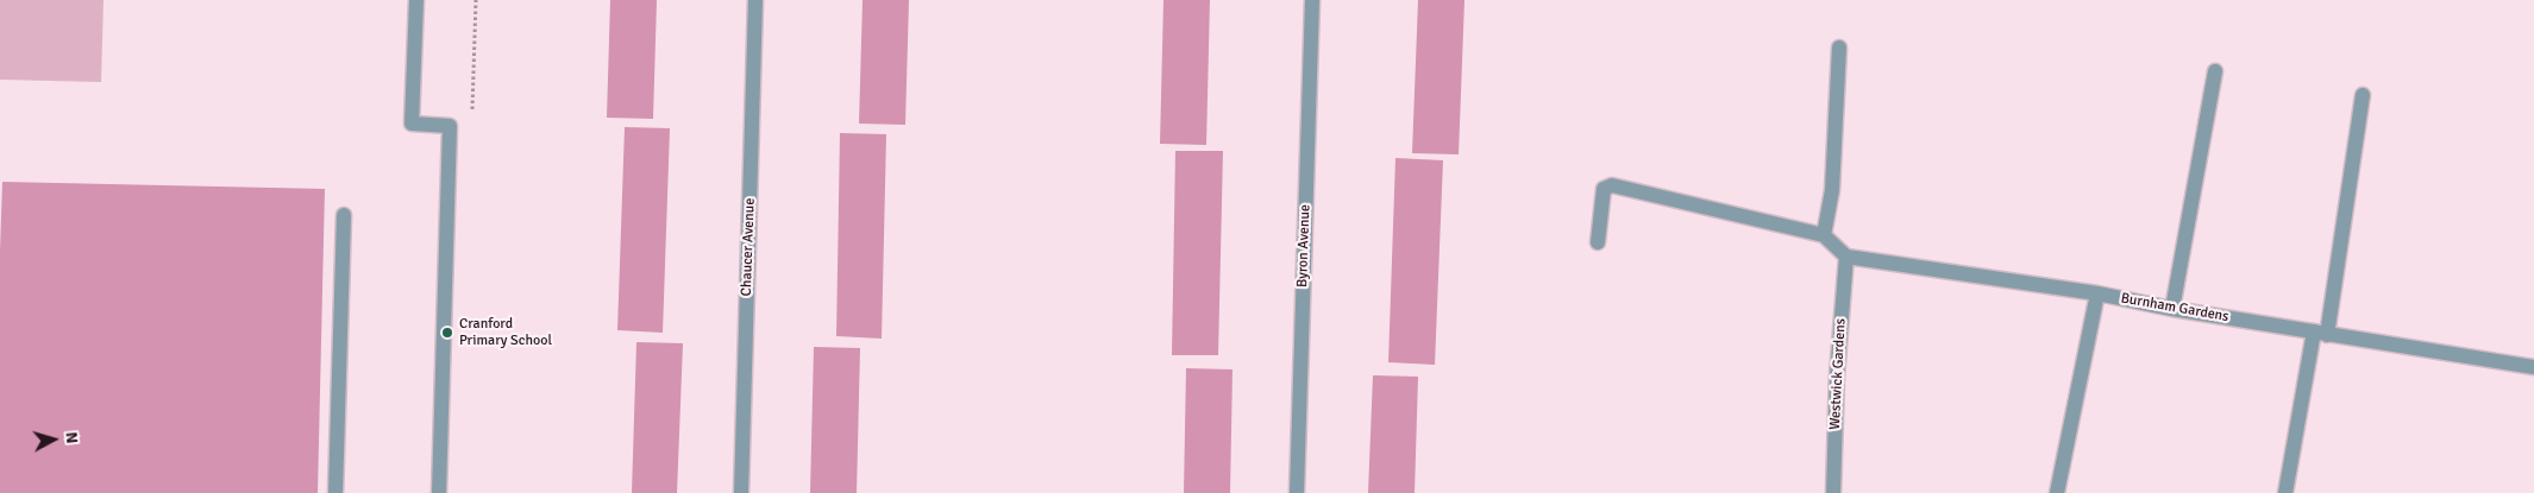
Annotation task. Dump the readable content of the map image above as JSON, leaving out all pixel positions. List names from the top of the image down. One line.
{"streets":{"street":["Byron Avenue","Chaucer Avenue","Burnham Gardens","Westwick Gardens"]},"crossings":[["Burnham Gardens","Westwick Gardens"]],"places":["Cranford Primary School"],"north":"right"}
